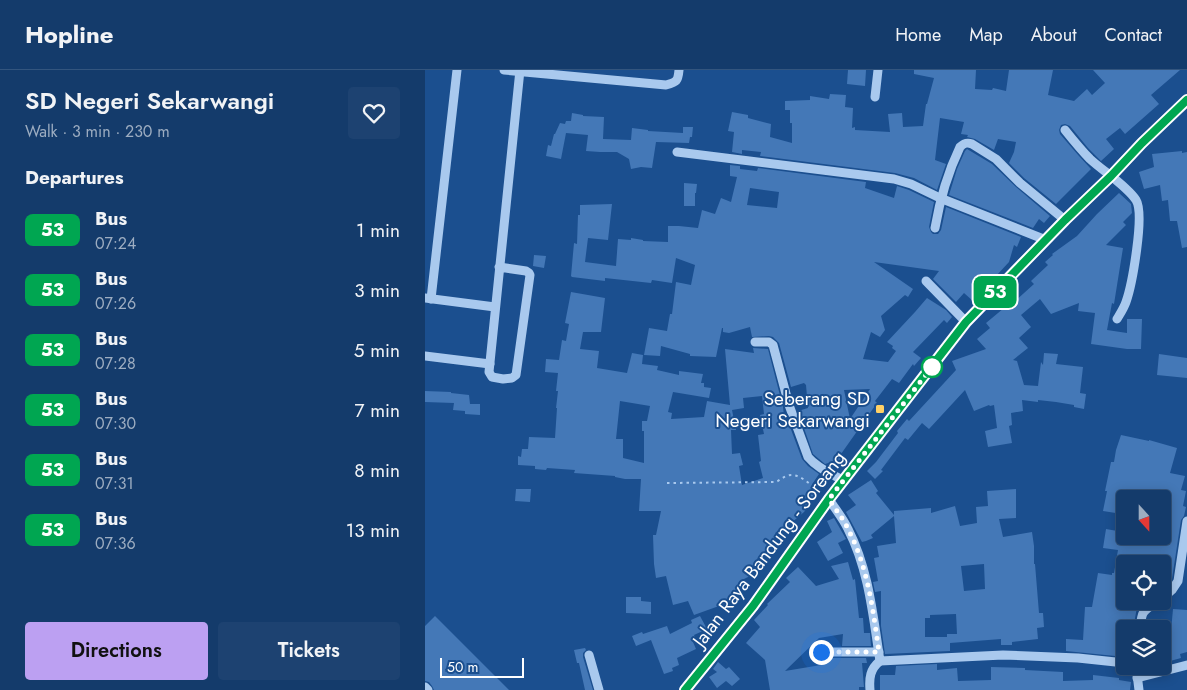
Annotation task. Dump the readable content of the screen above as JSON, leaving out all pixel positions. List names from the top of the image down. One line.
{"streets":{"main road":["Jalan Raya Bandung - Soreang"]},"places":{"transit":["Seberang SD Negeri Sekarwangi"]},"lines":["bus line 53"],"scale_bar":"50 m","north":"bottom","page":{"header":"Hopline","nav":["Home","Map","About","Contact"],"heading":[["SD Negeri Sekarwangi","Walk · 3 min · 230 m"],"Departures"],"on_map":"53","list":[{"mark":"53","name":"Bus","note":"07:24","value":"1 min"},{"mark":"53","name":"Bus","note":"07:26","value":"3 min"},{"mark":"53","name":"Bus","note":"07:28","value":"5 min"},{"mark":"53","name":"Bus","note":"07:30","value":"7 min"},{"mark":"53","name":"Bus","note":"07:31","value":"8 min"},{"mark":"53","name":"Bus","note":"07:36","value":"13 min"}],"buttons":["Directions","Tickets"],"scale":"50 m"}}
